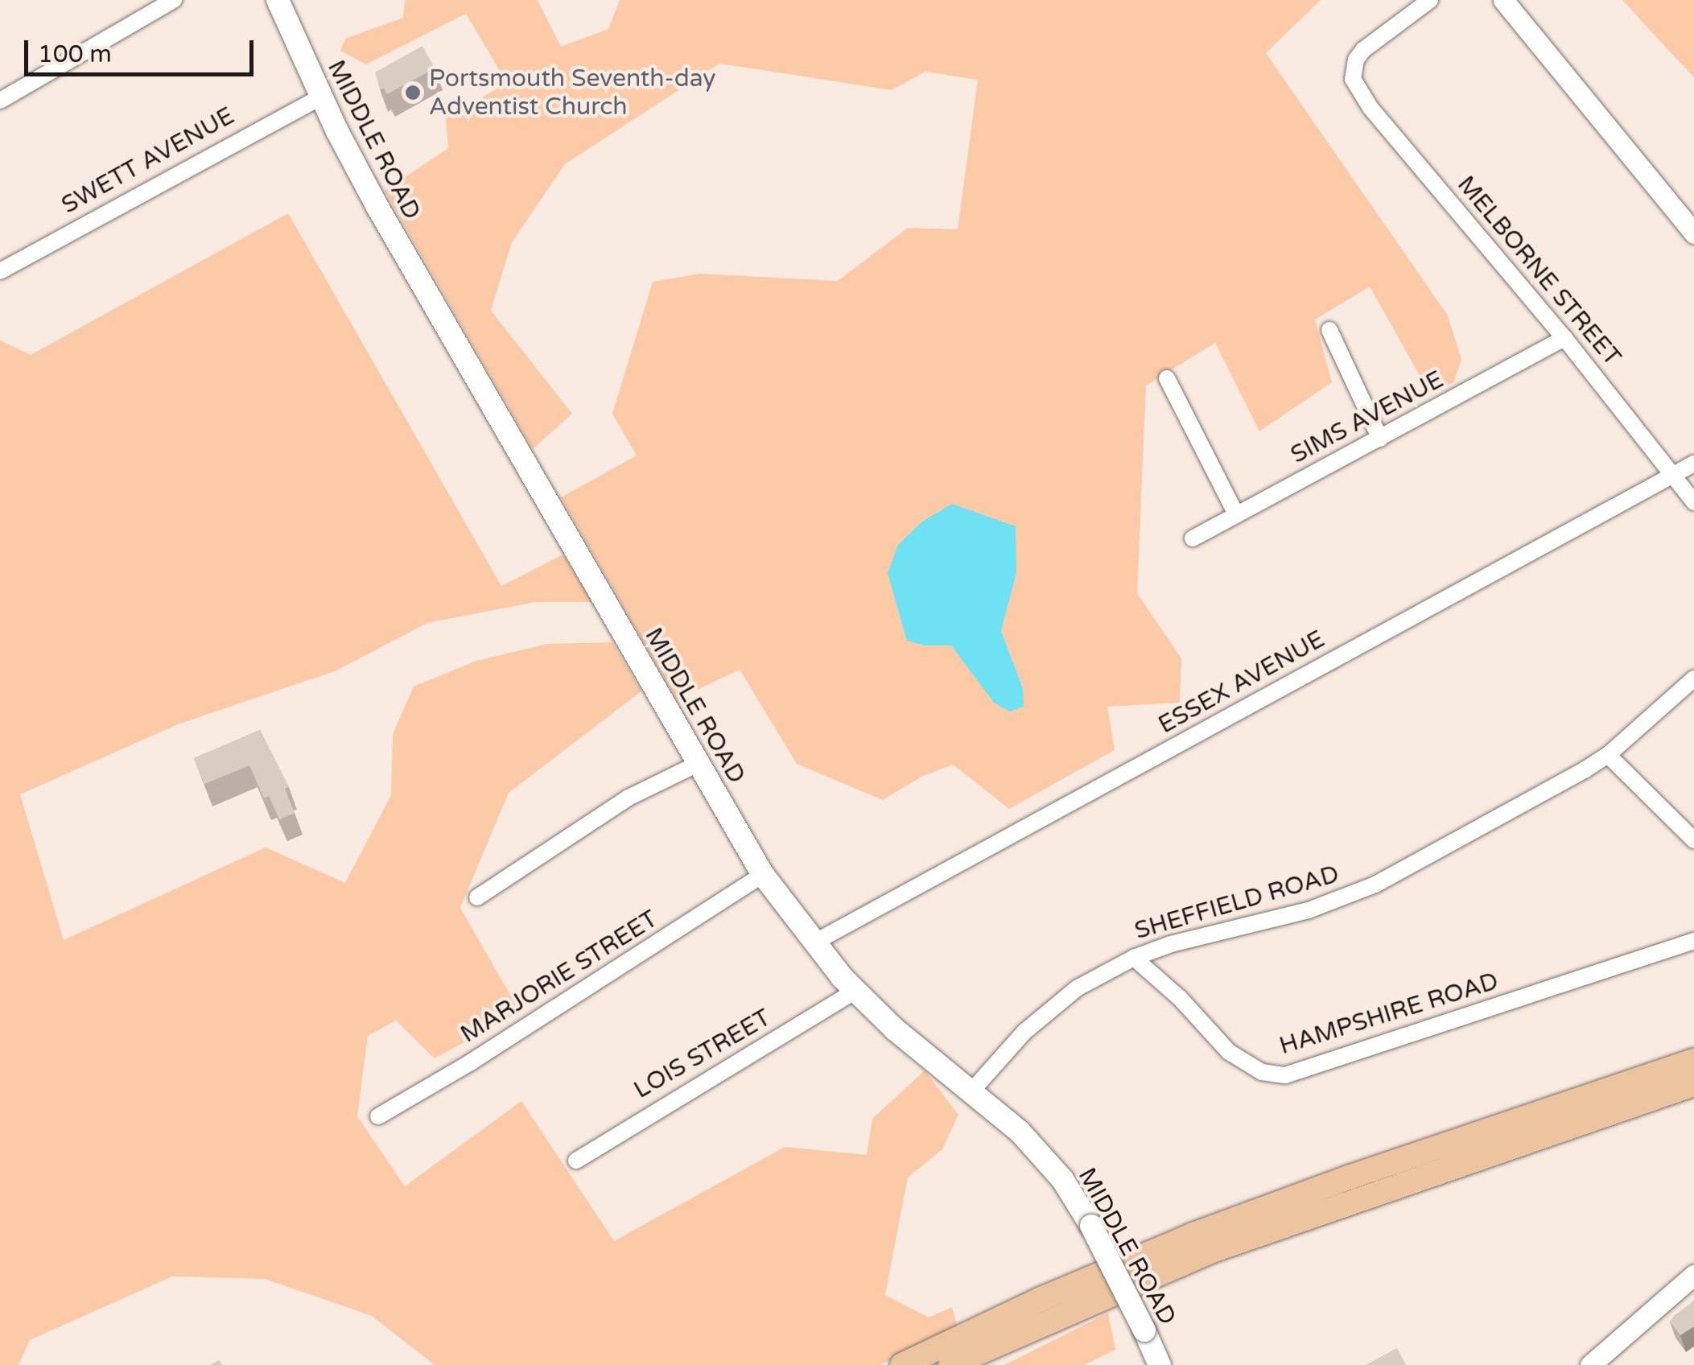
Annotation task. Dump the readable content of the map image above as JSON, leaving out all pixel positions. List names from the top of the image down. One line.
{"streets":{"main road":["MIDDLE ROAD"],"street":["SWETT AVENUE","MELBORNE STREET","SIMS AVENUE","ESSEX AVENUE","SHEFFIELD ROAD","MARJORIE STREET","HAMPSHIRE ROAD","LOIS STREET"]},"crossings":[["MIDDLE ROAD","SWETT AVENUE"],["MIDDLE ROAD","ESSEX AVENUE"],["MIDDLE ROAD","SHEFFIELD ROAD"],["MIDDLE ROAD","MARJORIE STREET"],["MIDDLE ROAD","LOIS STREET"],["MELBORNE STREET","SIMS AVENUE"],["MELBORNE STREET","ESSEX AVENUE"],["SHEFFIELD ROAD","HAMPSHIRE ROAD"]],"places":["Portsmouth Seventh-day Adventist Church"],"scale_bar":"100 m"}
